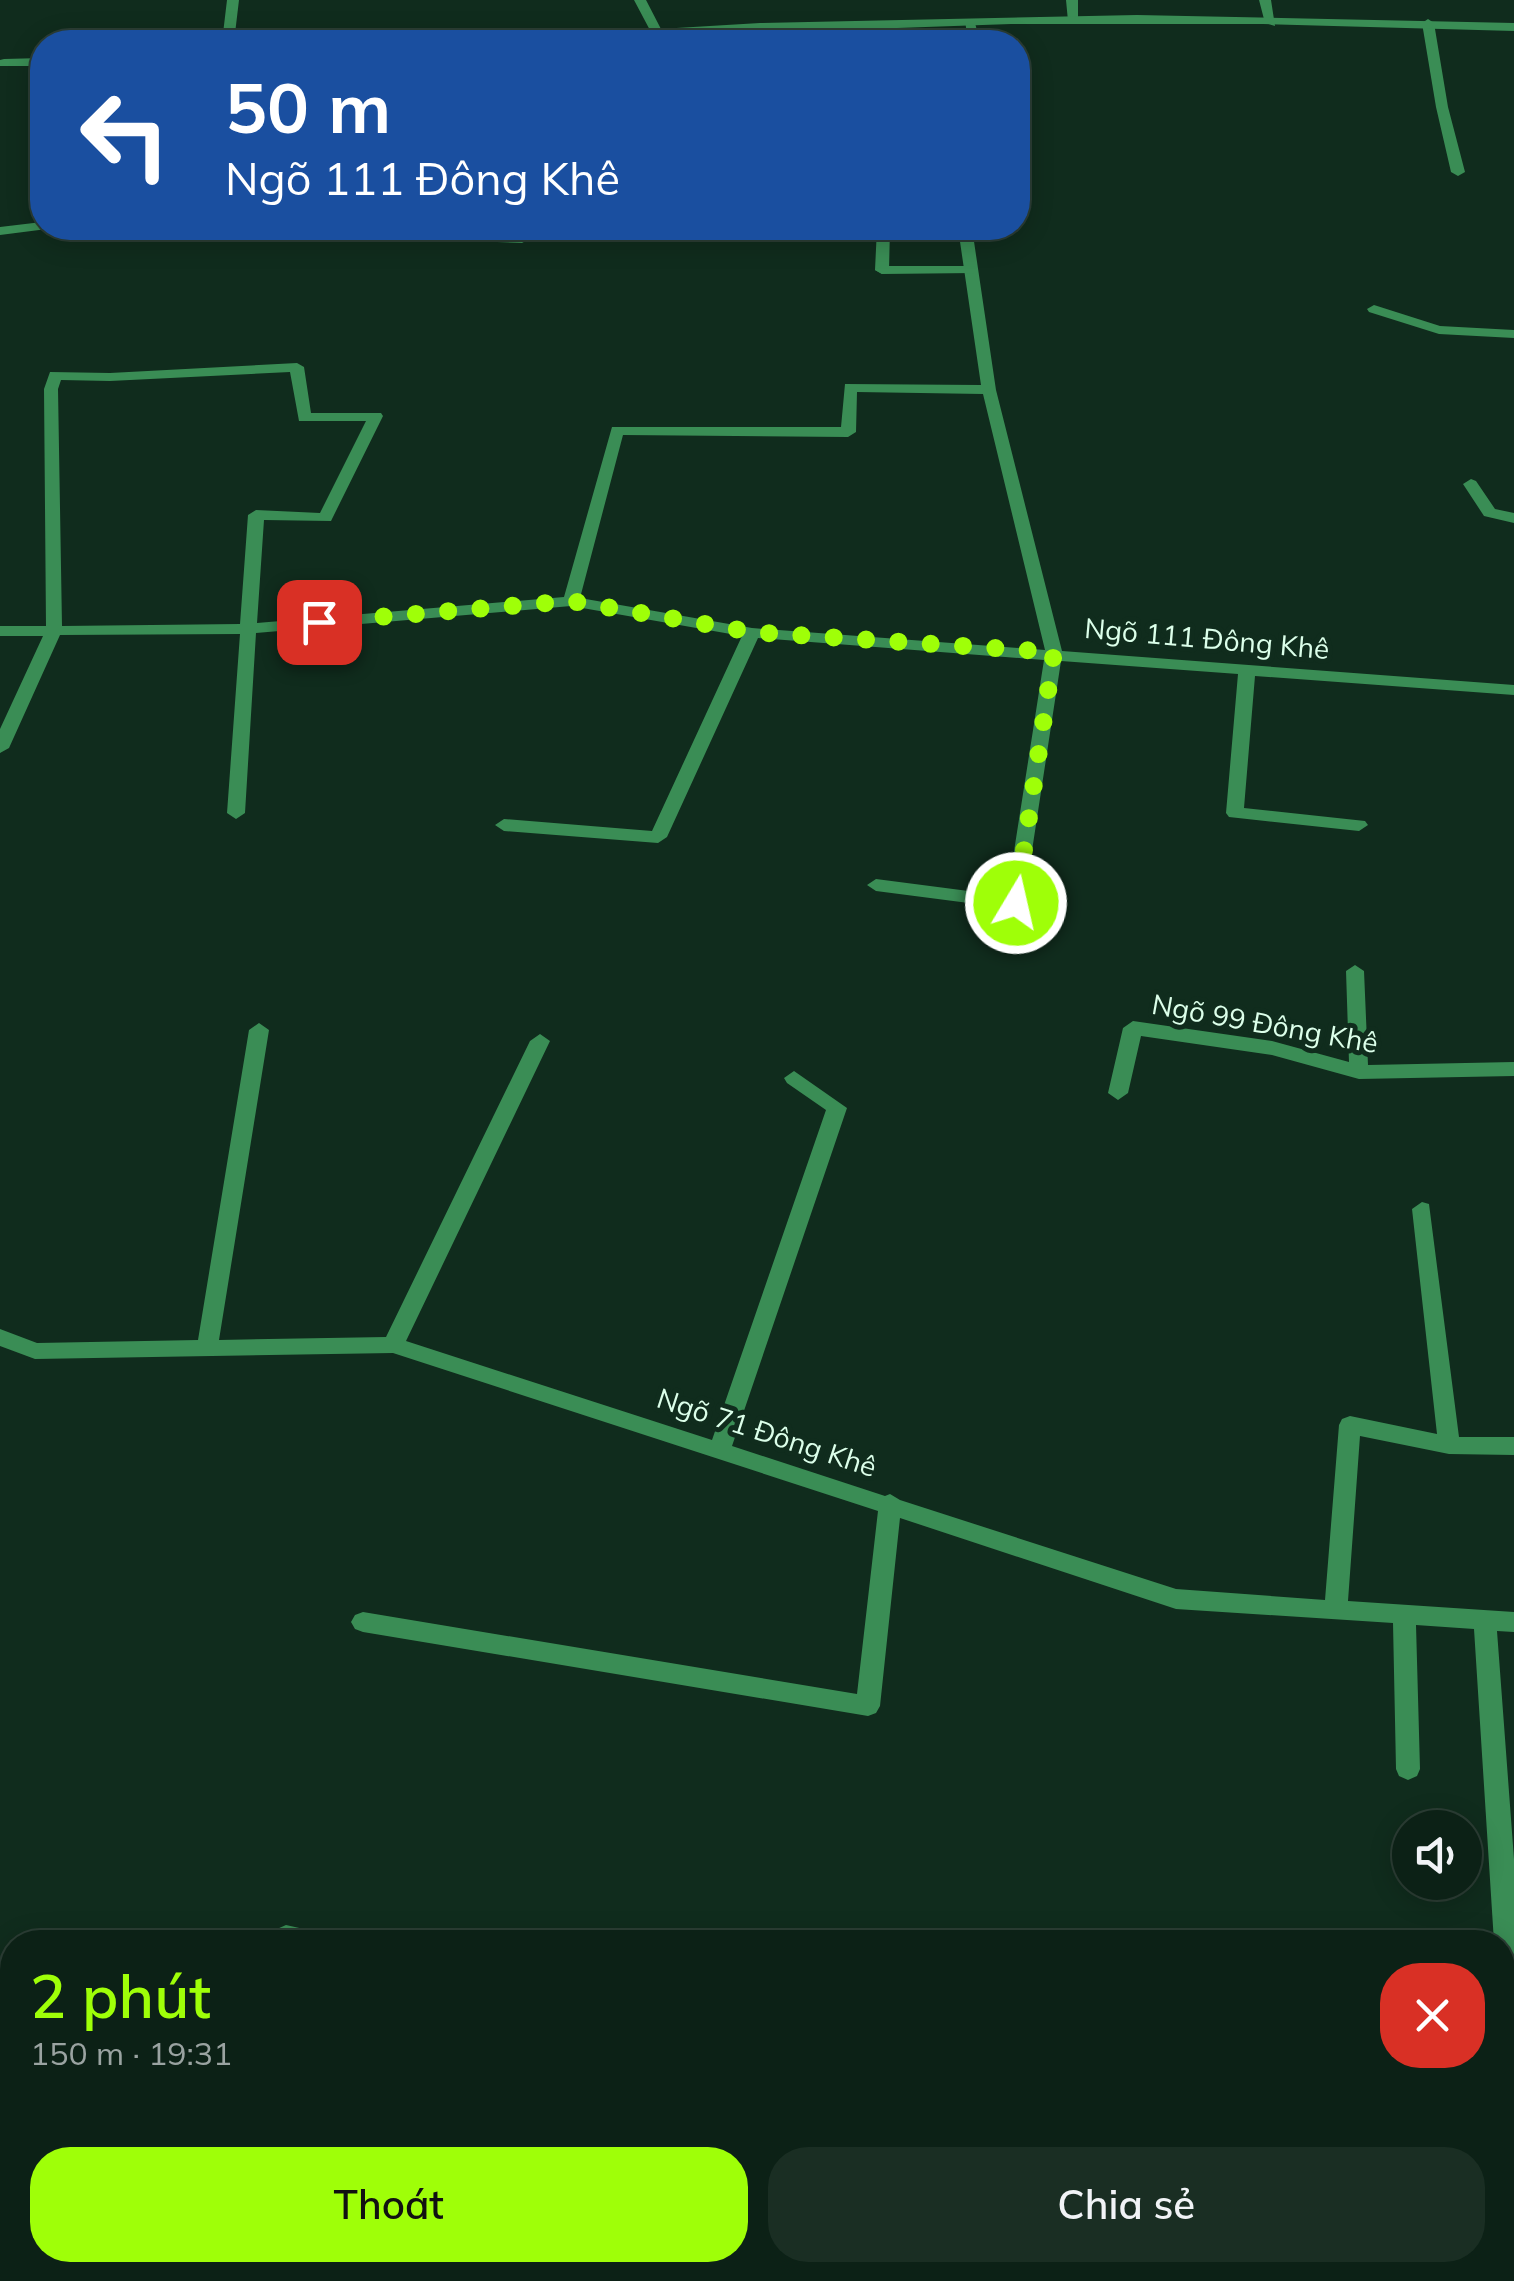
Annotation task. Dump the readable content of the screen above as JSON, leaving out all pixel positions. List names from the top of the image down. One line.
{"streets":{"street":["Ngõ 111 Đông Khê","Ngõ 99 Đông Khê","Ngõ 71 Đông Khê"]},"page":{"turn":["50 m","Ngõ 111 Đông Khê"],"heading":["2 phút","150 m · 19:31"],"buttons":["Thoát","Chia sẻ"]}}
